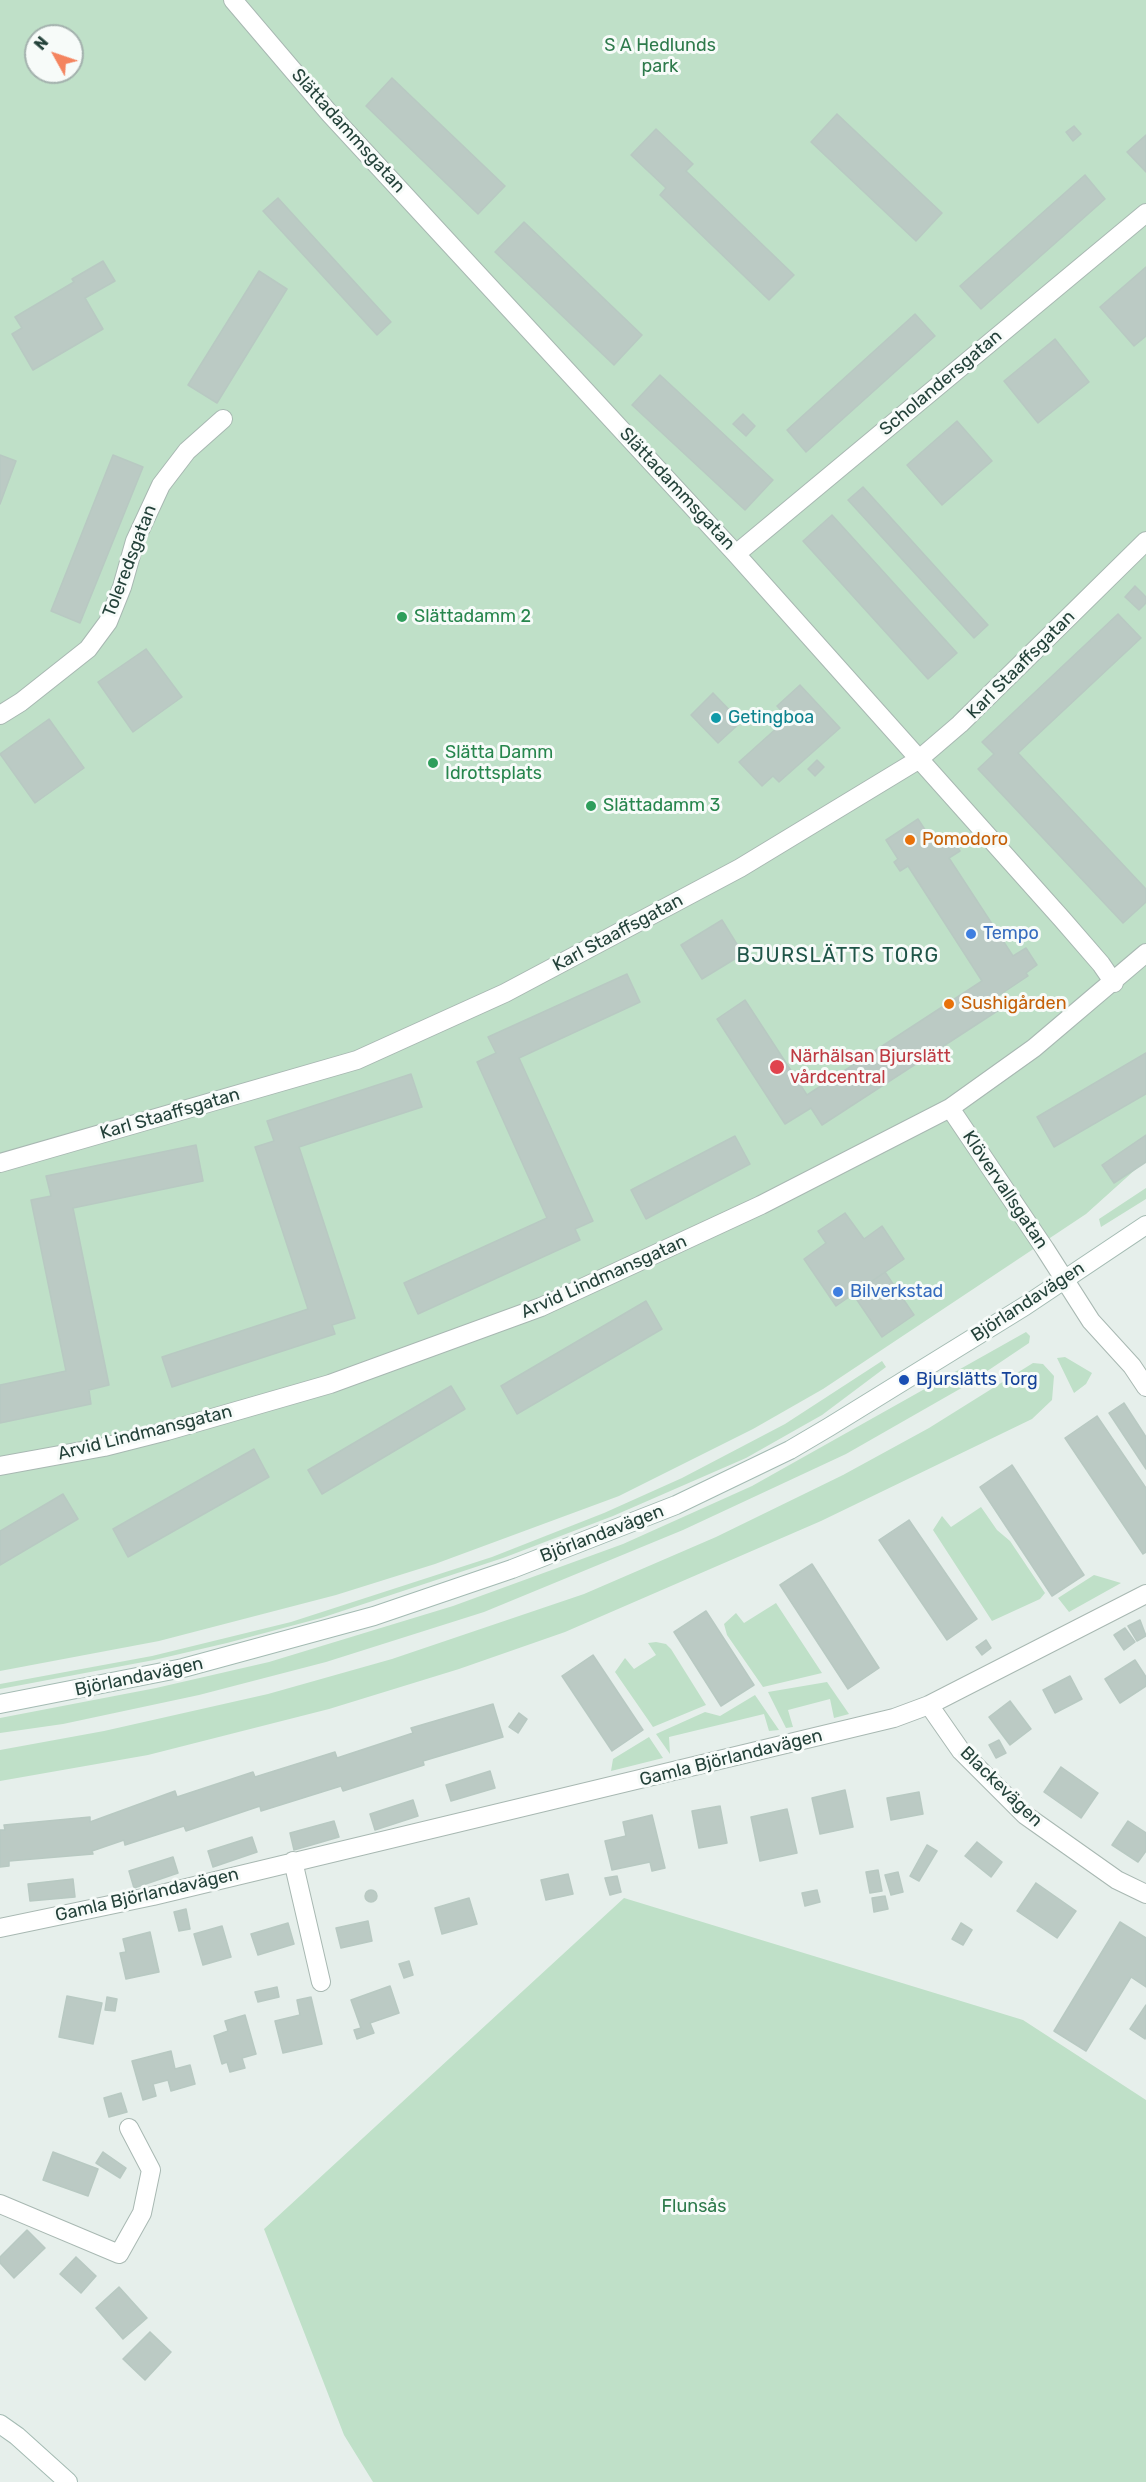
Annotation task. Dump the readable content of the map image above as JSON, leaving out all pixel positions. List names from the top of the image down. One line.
{"streets":{"street":["Slättadammsgatan","Scholandersgatan","Toleredsgatan","Karl Staaffsgatan","Klövervallsgatan","Arvid Lindmansgatan","Björlandavägen","Gamla Björlandavägen","Blackevägen"]},"crossings":[["Slättadammsgatan","Scholandersgatan"],["Slättadammsgatan","Karl Staaffsgatan"],["Slättadammsgatan","Arvid Lindmansgatan"],["Klövervallsgatan","Arvid Lindmansgatan"],["Klövervallsgatan","Björlandavägen"],["Gamla Björlandavägen","Blackevägen"]],"districts":["BJURSLÄTTS TORG"],"parks":["S A Hedlunds park","Flunsås"],"places":["Slättadamm 2","Getingboa","Slätta Damm Idrottsplats","Slättadamm 3","Pomodoro","Tempo","Sushigården","Närhälsan Bjurslätt vårdcentral","Bilverkstad","Bjurslätts Torg"],"north":"top left"}
